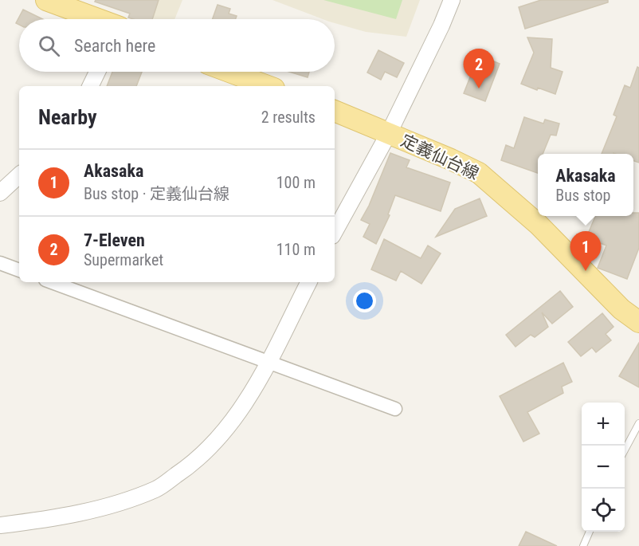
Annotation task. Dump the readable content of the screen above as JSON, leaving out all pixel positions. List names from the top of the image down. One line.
{"streets":{"main road":["定義仙台線"]},"page":{"search":"Search here","pins":["2","1"],"heading":["Nearby","2 results"],"list":[{"mark":"1","name":"Akasaka","note":"Bus stop · 定義仙台線","value":"100 m"},{"mark":"2","name":"7-Eleven","note":"Supermarket","value":"110 m"}],"popup":["Akasaka","Bus stop"],"map_buttons":["+","−"]}}
